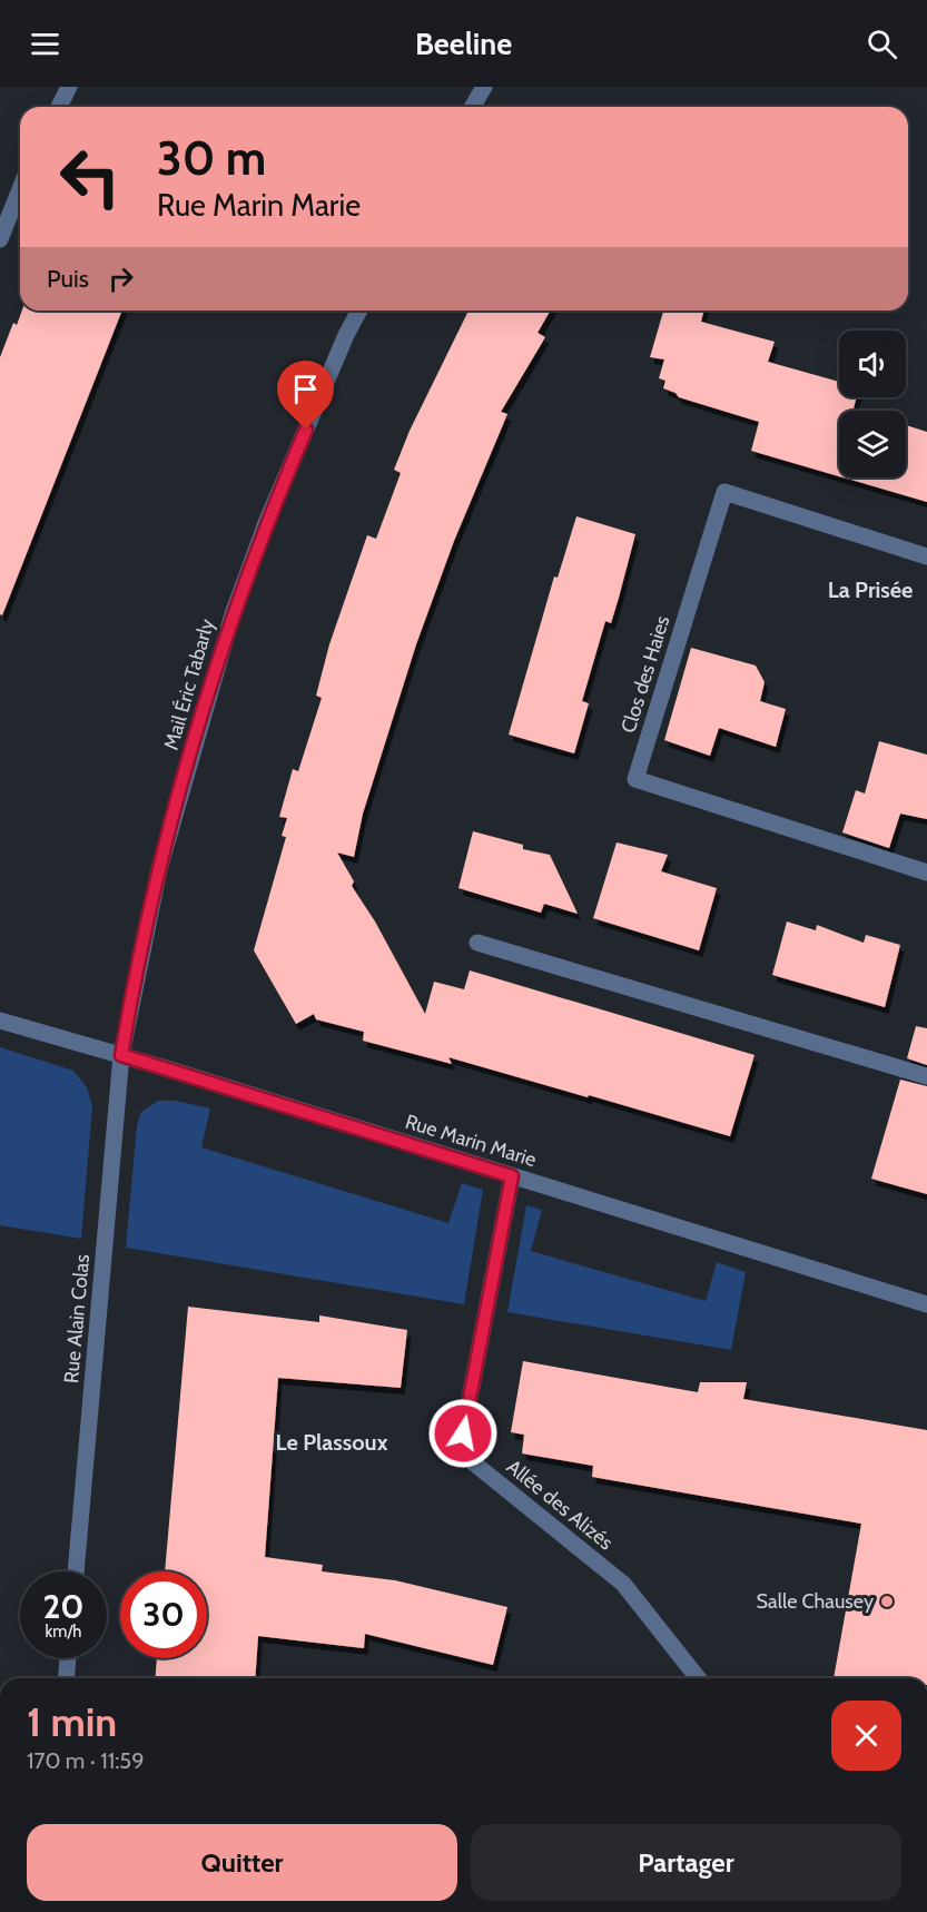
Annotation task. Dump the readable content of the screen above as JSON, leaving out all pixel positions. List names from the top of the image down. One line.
{"streets":{"street":["Clos des Haies","Mail Éric Tabarly","Rue Marin Marie","Rue Alain Colas","Allée des Alizés"]},"crossings":[["Mail Éric Tabarly","Rue Marin Marie"],["Mail Éric Tabarly","Rue Alain Colas"],["Rue Marin Marie","Rue Alain Colas"],["Rue Marin Marie","Allée des Alizés"]],"districts":["La Prisée","Le Plassoux"],"places":["Salle Chausey"],"page":{"header":"Beeline","turn":["30 m","Rue Marin Marie"],"then":"Puis","speed":"20 km/h","limit":"30","heading":["1 min","170 m · 11:59"],"buttons":["Quitter","Partager"]}}
